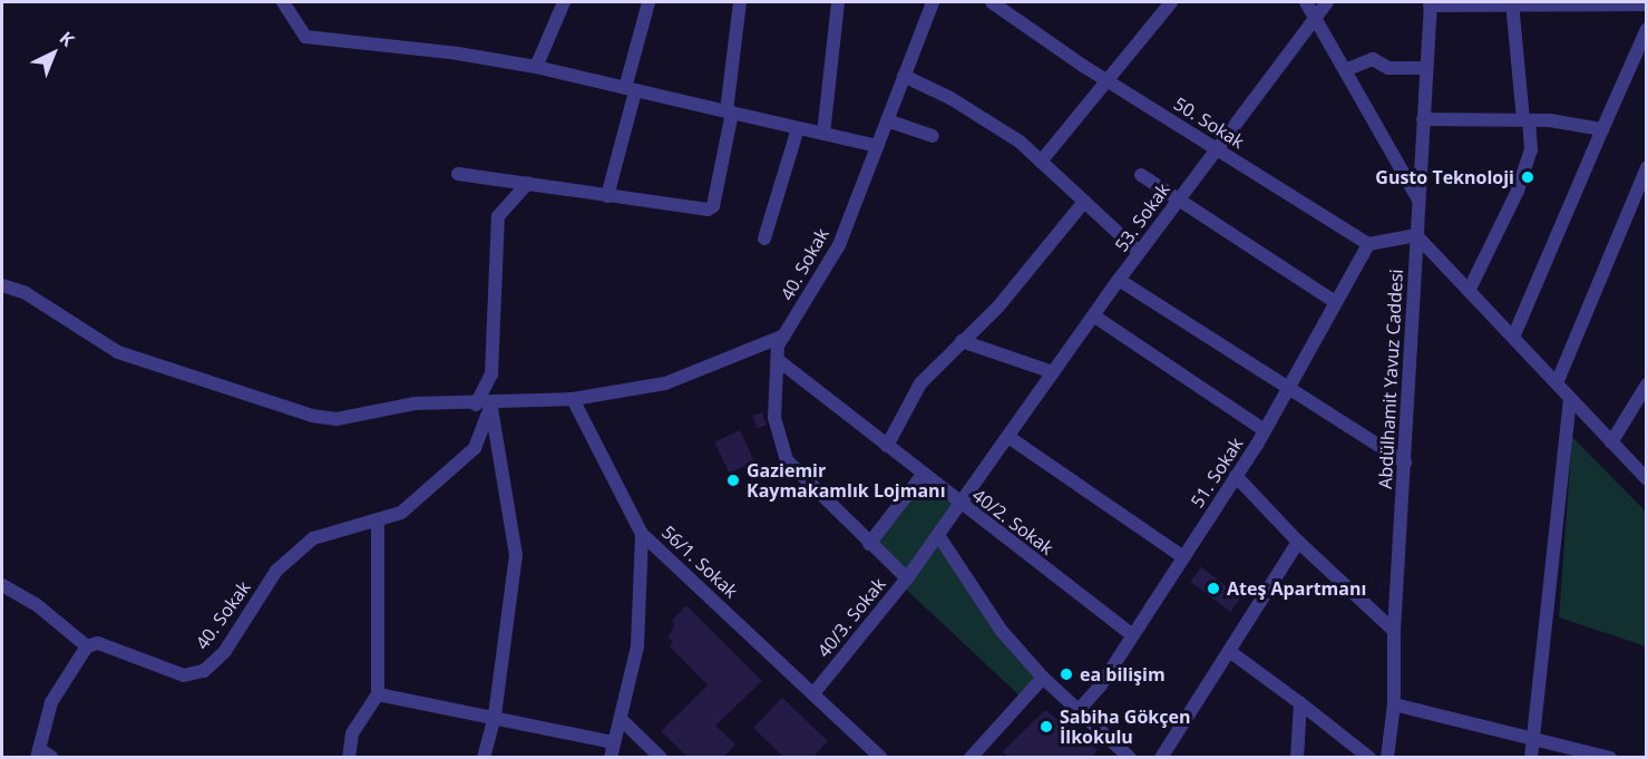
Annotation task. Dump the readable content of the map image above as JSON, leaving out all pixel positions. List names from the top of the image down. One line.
{"streets":{"street":["50. Sokak","53. Sokak","40. Sokak","Abdülhamit Yavuz Caddesi","51. Sokak","40/2. Sokak","56/1. Sokak","40/3. Sokak"]},"crossings":[["50. Sokak","53. Sokak"],["50. Sokak","51. Sokak"],["53. Sokak","Abdülhamit Yavuz Caddesi"],["53. Sokak","51. Sokak"],["40. Sokak","40/3. Sokak"],["51. Sokak","40/2. Sokak"],["40/2. Sokak","40/3. Sokak"],["56/1. Sokak","40/3. Sokak"]],"places":["Gusto Teknoloji","Gaziemir Kaymakamlık Lojmanı","Ateş Apartmanı","ea bilişim","Sabiha Gökçen İlkokulu"],"north":"top right"}
